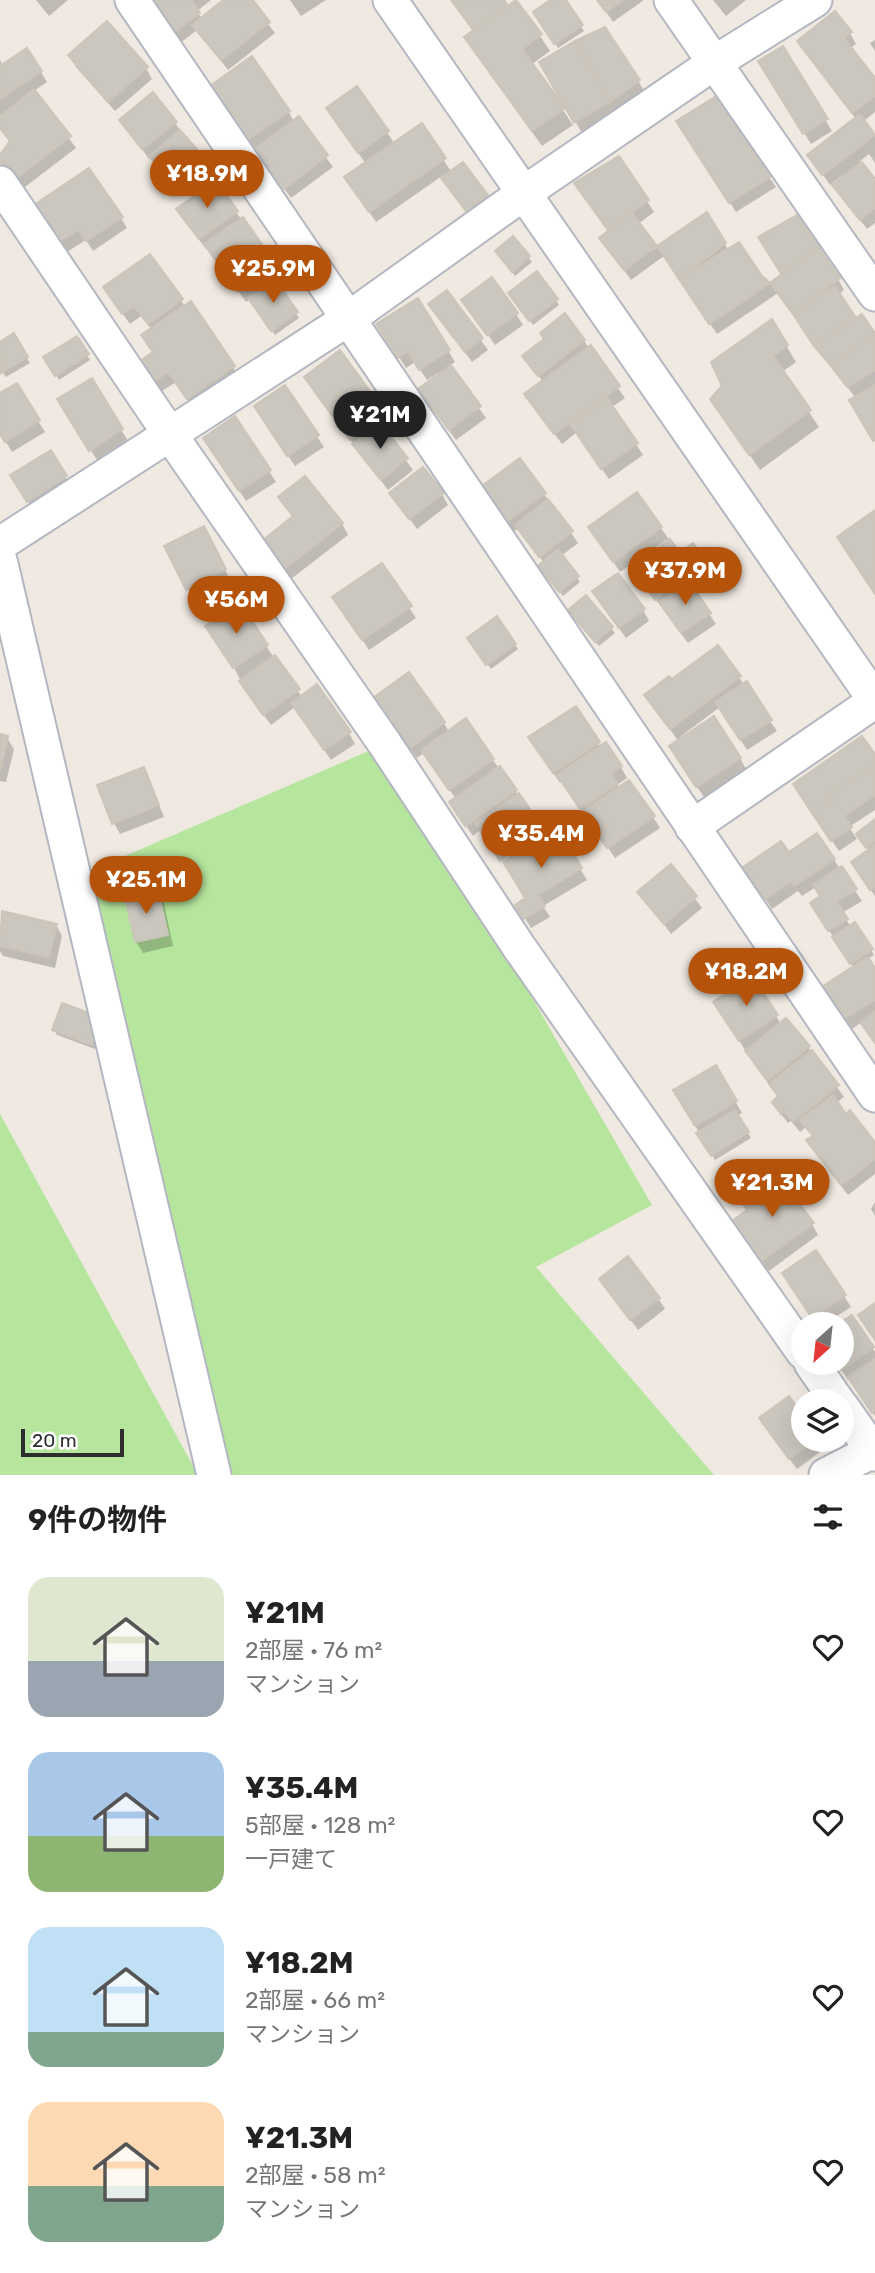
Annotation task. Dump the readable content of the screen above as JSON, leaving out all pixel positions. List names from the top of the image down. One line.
{"scale_bar":"20 m","north":"bottom left","page":{"price":["¥18.9M","¥25.9M","¥21M","¥37.9M","¥56M","¥35.4M","¥25.1M","¥18.2M","¥21.3M"],"scale":"20 m","heading":"9件の物件","list":[{"name":"¥21M","note":"2部屋 · 76 m² · マンション"},{"name":"¥35.4M","note":"5部屋 · 128 m² · 一戸建て"},{"name":"¥18.2M","note":"2部屋 · 66 m² · マンション"},{"name":"¥21.3M","note":"2部屋 · 58 m² · マンション"}]}}
